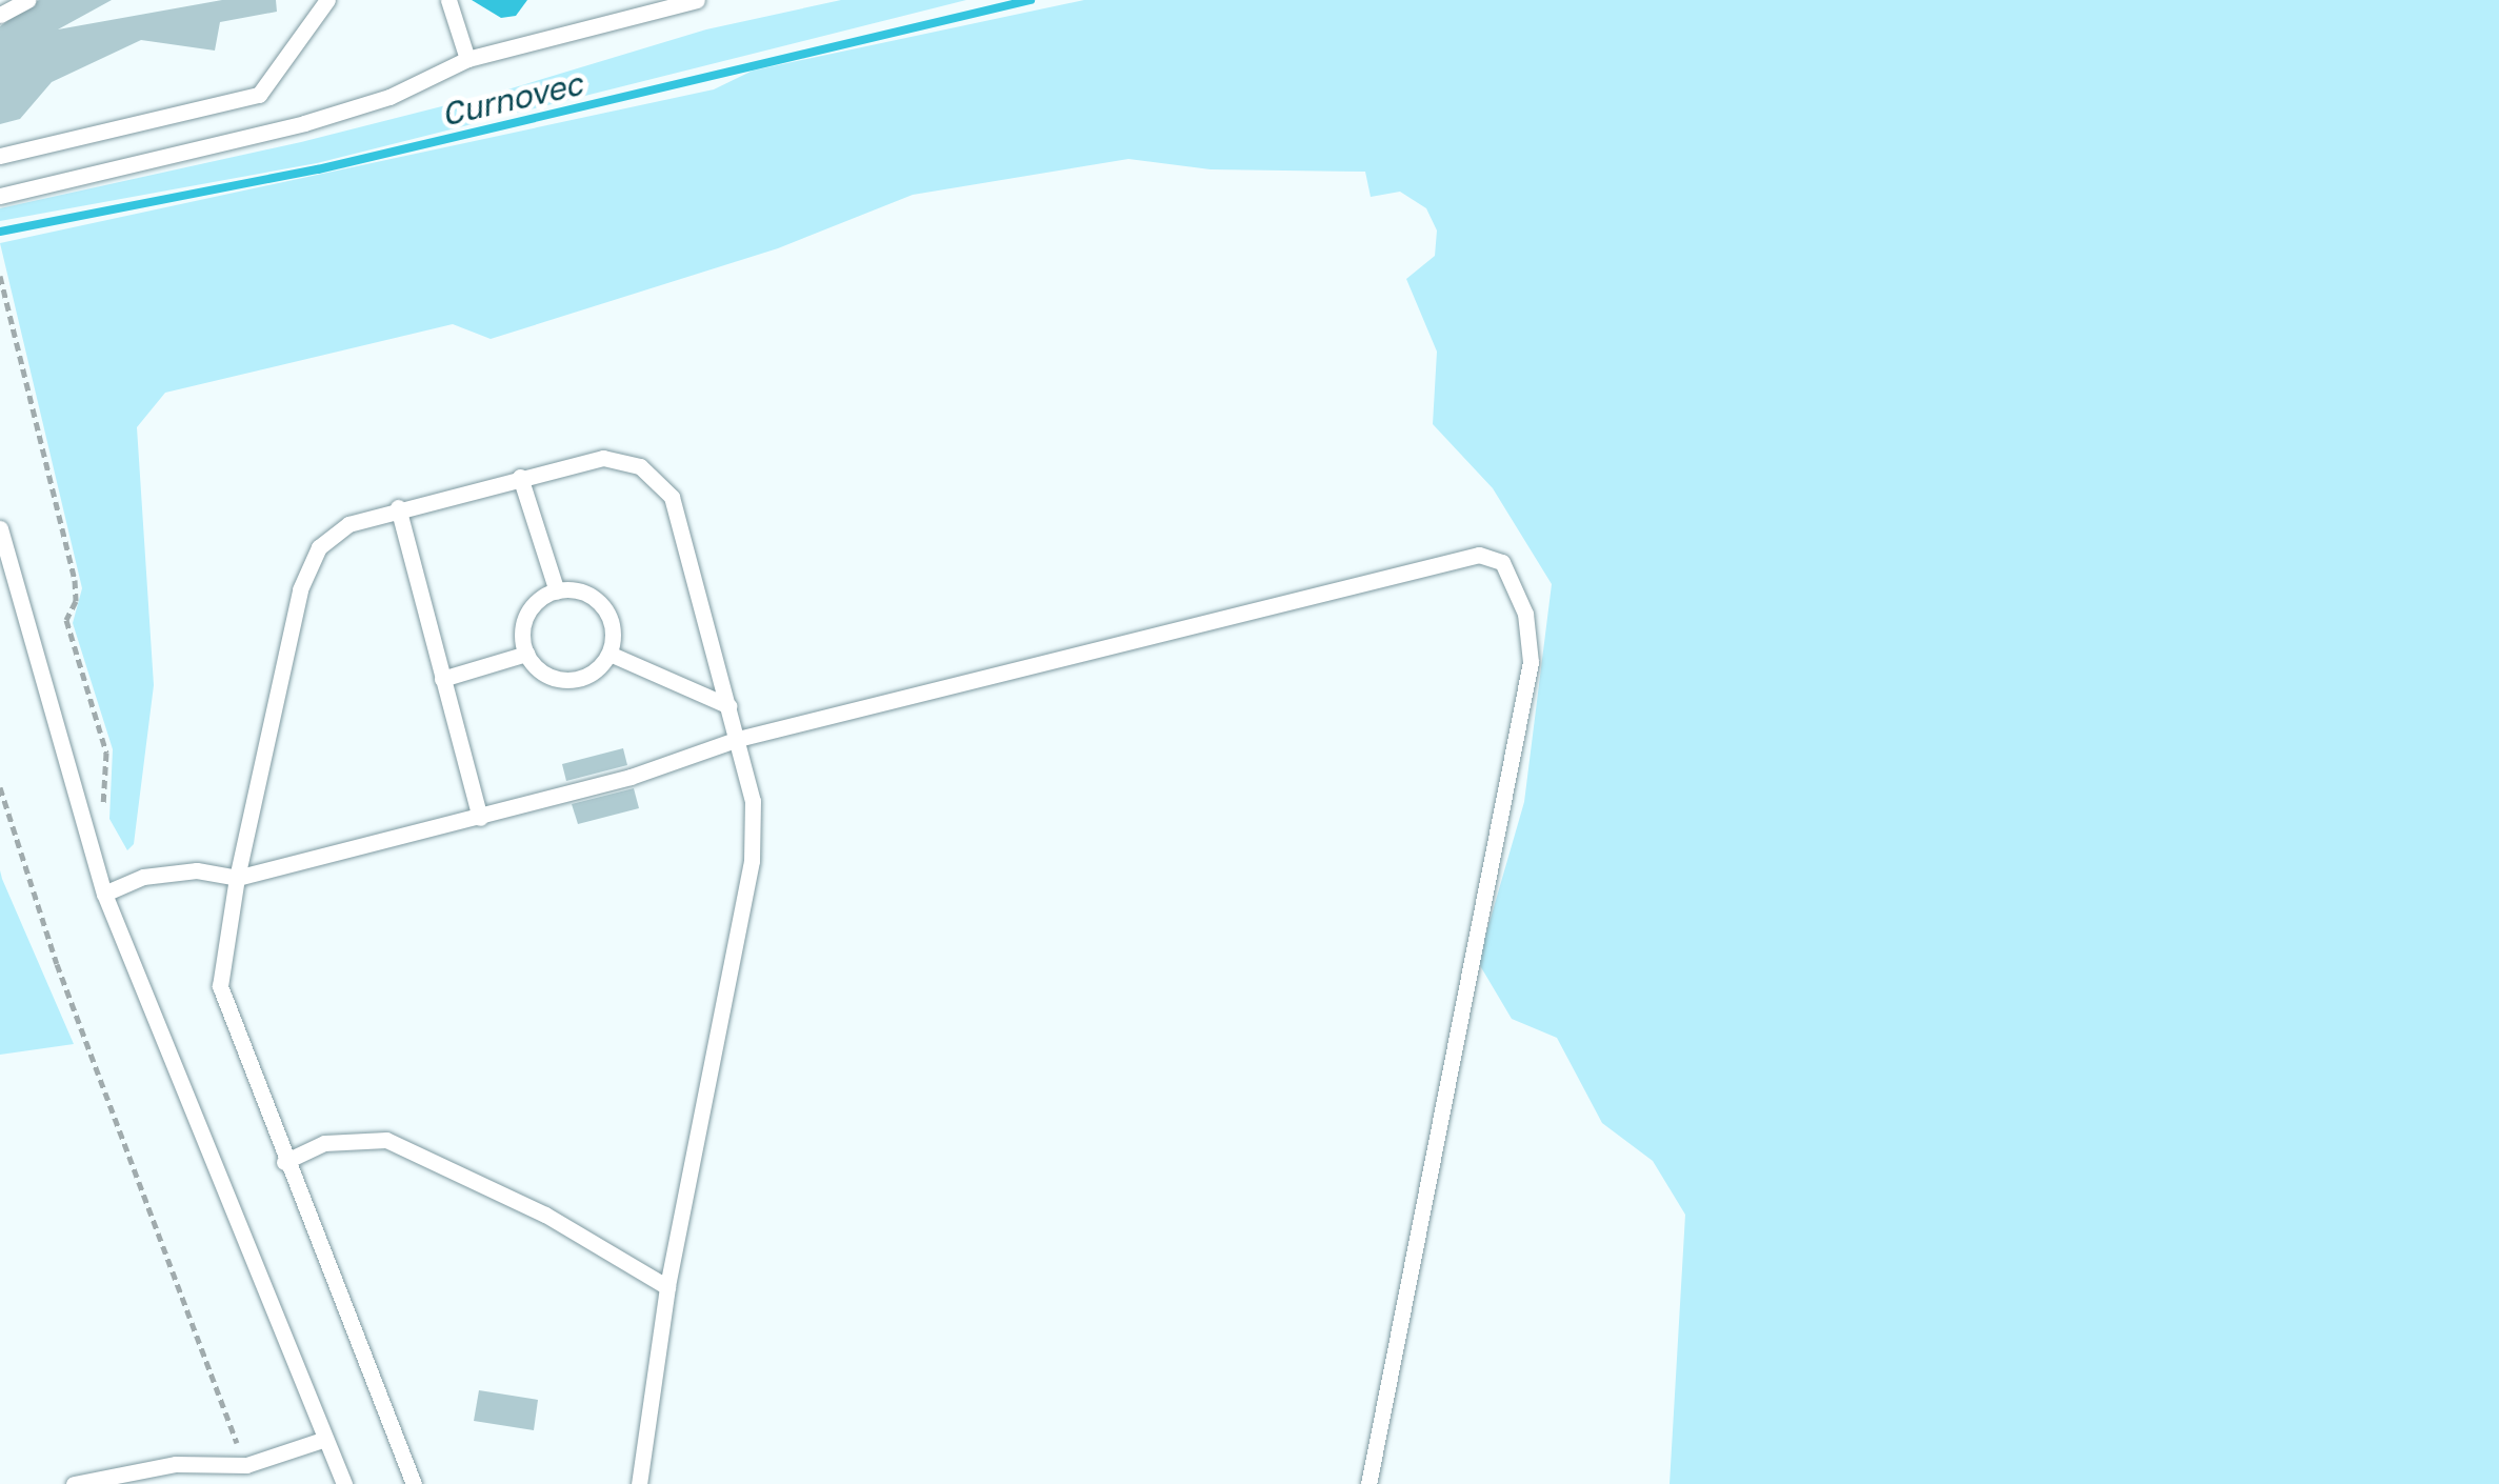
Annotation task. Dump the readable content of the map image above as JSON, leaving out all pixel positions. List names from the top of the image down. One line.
{"water":["Curnovec"]}
